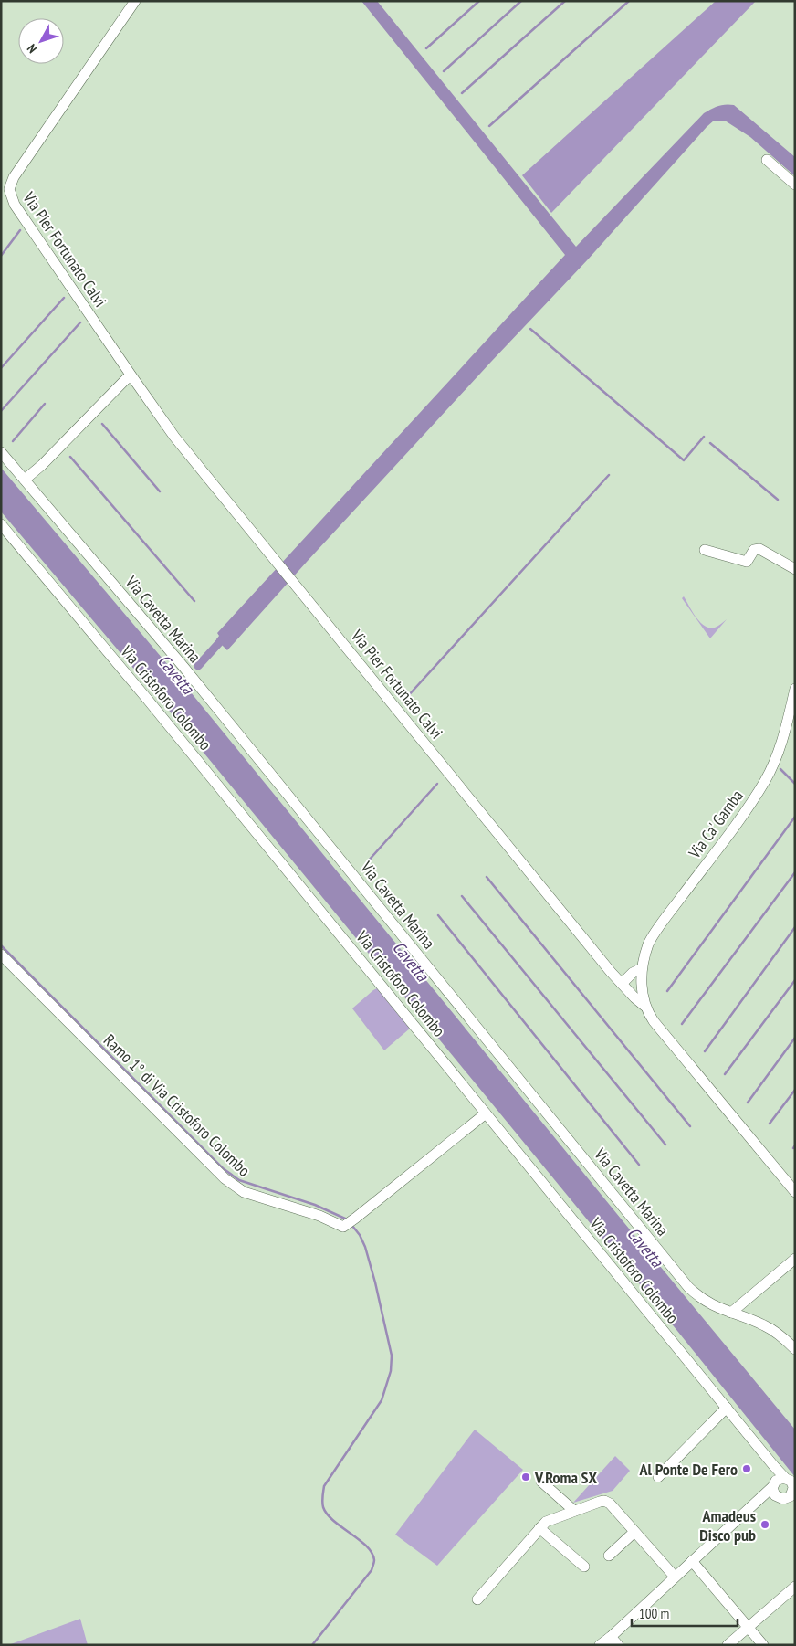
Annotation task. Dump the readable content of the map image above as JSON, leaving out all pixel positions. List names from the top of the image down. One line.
{"streets":{"street":["Via Pier Fortunato Calvi","Via Cavetta Marina","Via Cristoforo Colombo","Via Ca' Gamba","Ramo 1° di Via Cristoforo Colombo"]},"crossings":[["Via Pier Fortunato Calvi","Via Ca' Gamba"],["Via Cristoforo Colombo","Ramo 1° di Via Cristoforo Colombo"]],"water":["Cavetta"],"places":["Al Ponte De Fero","V.Roma SX","Amadeus Disco pub"],"scale_bar":"100 m","north":"bottom left"}
